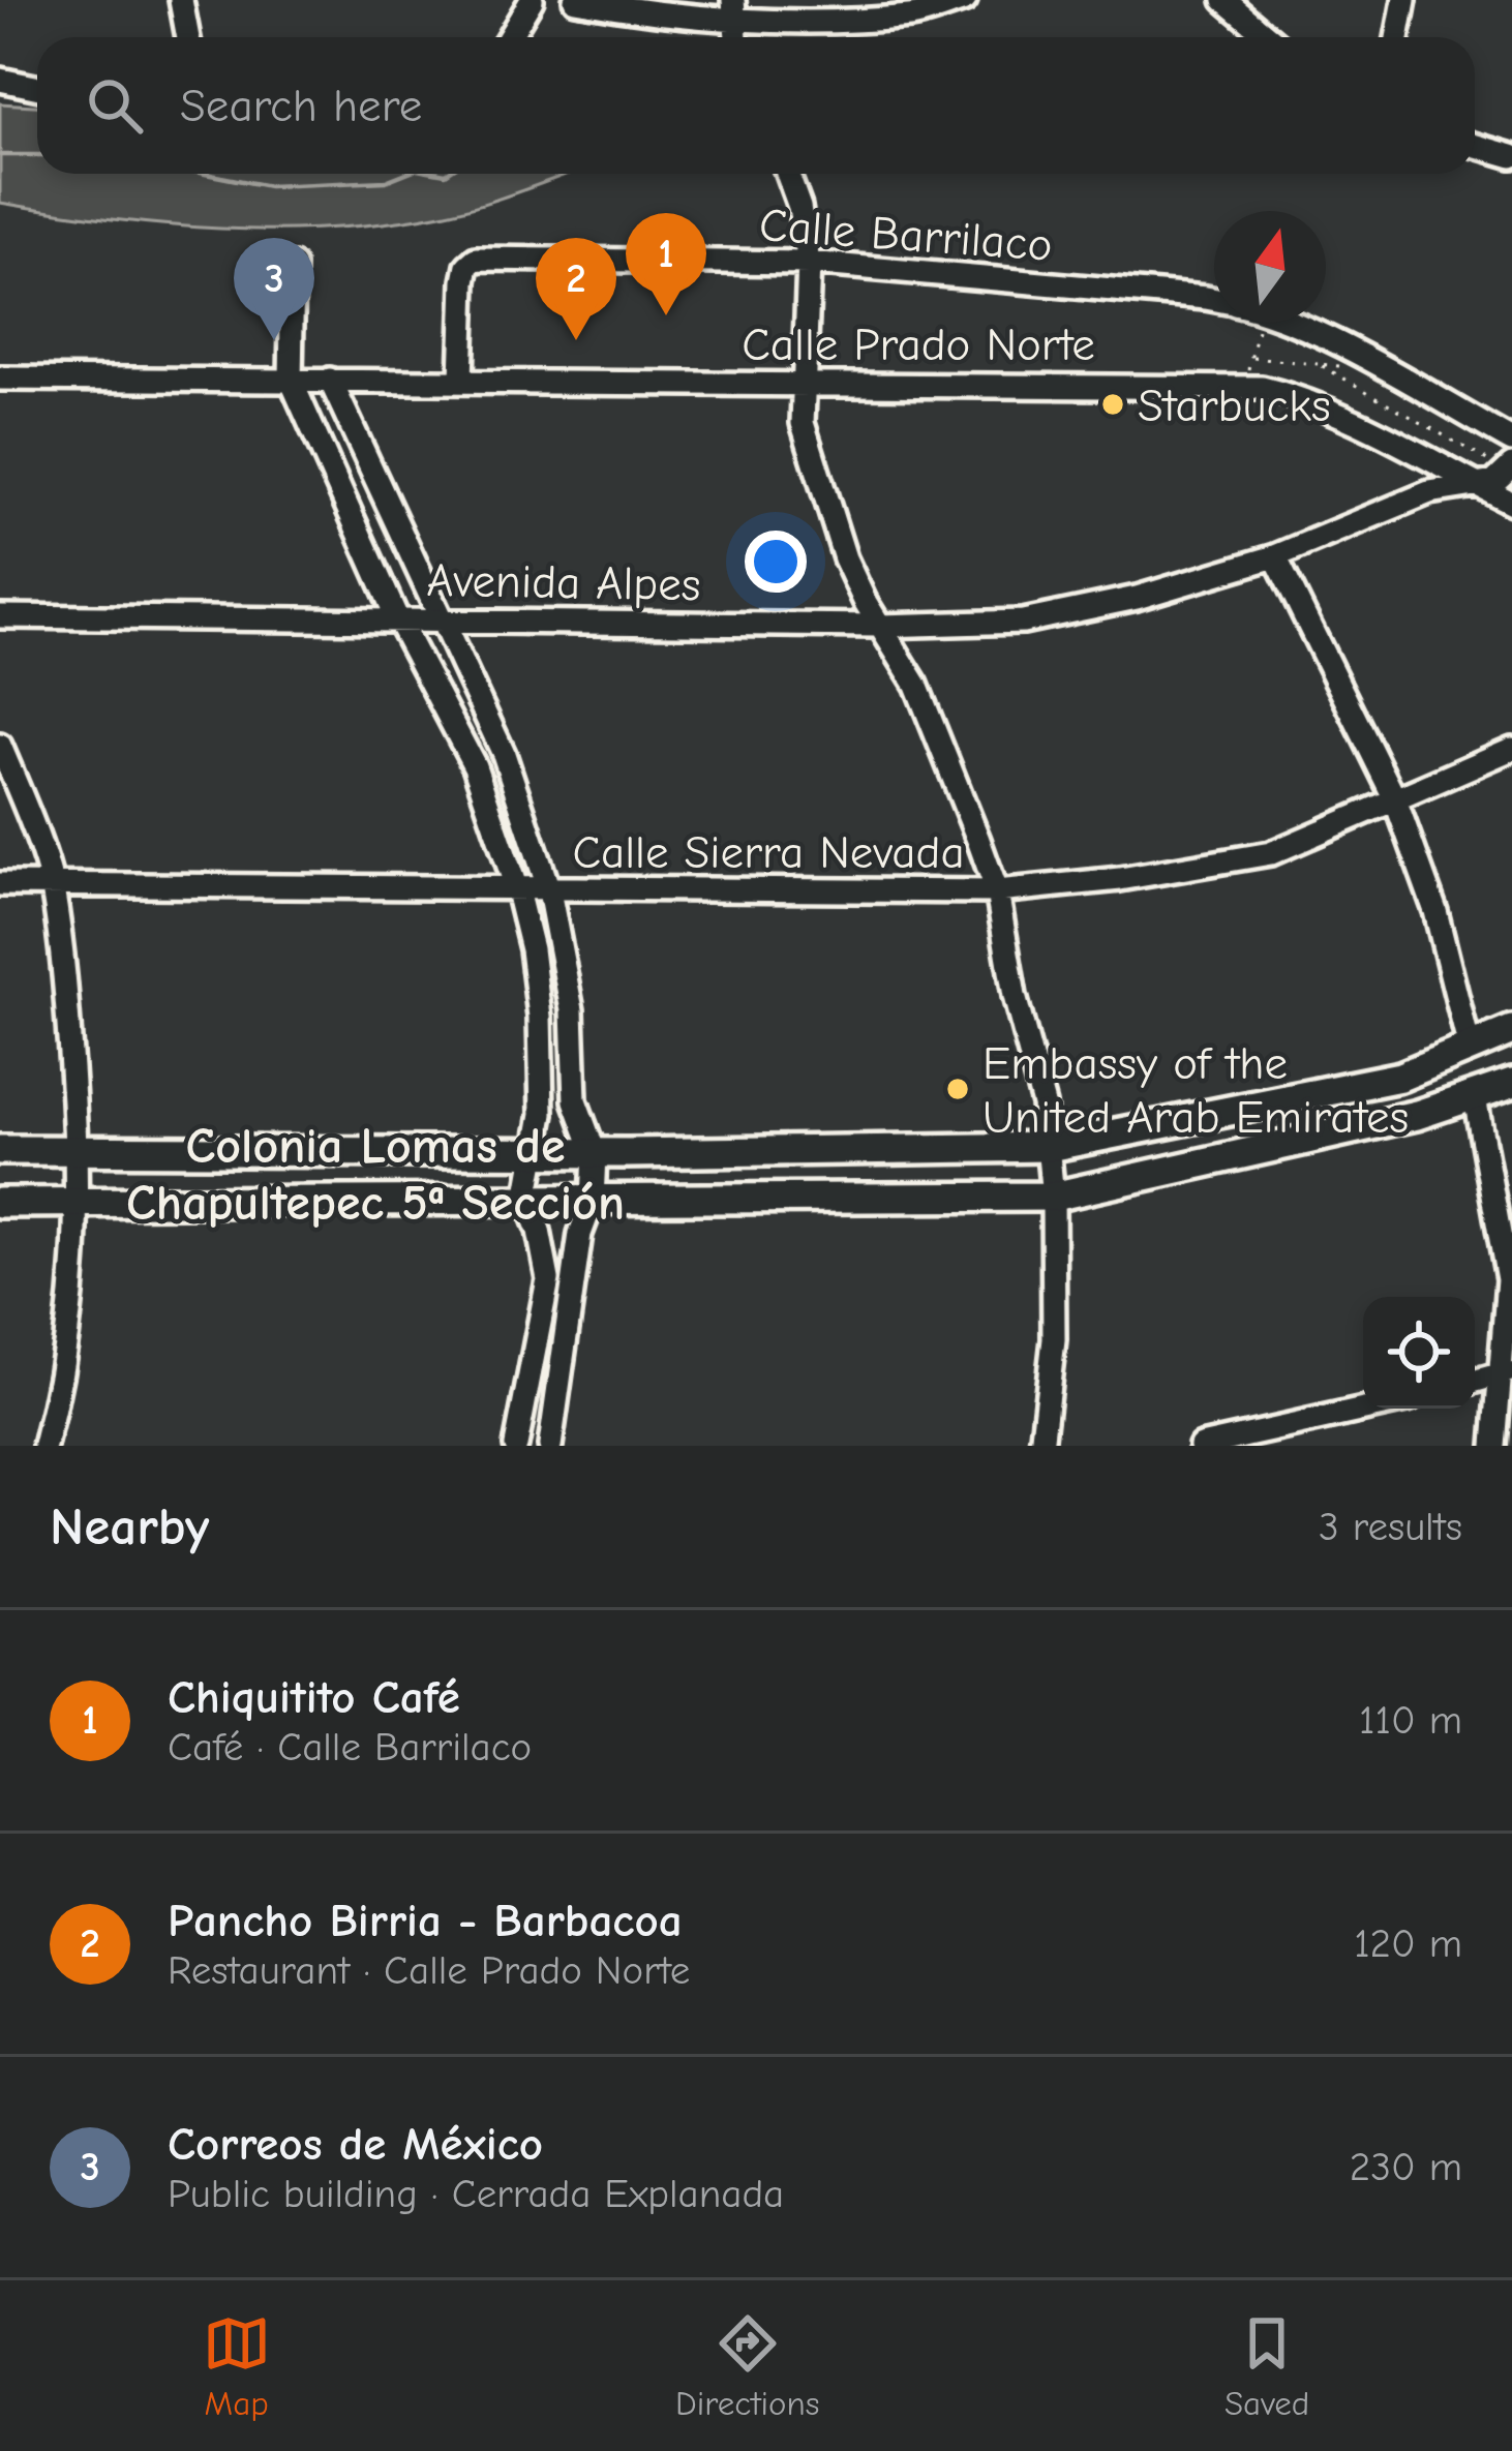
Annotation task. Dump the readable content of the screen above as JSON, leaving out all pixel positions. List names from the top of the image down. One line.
{"streets":{"street":["Calle Barrilaco","Calle Prado Norte","Avenida Alpes","Calle Sierra Nevada"]},"crossings":[["Calle Barrilaco","Calle Prado Norte"],["Calle Barrilaco","Avenida Alpes"],["Calle Prado Norte","Avenida Alpes"]],"districts":["Colonia Lomas de Chapultepec 5ª Sección"],"places":["Starbucks","Embassy of the United Arab Emirates"],"north":"top","page":{"search":"Search here","pins":["1","2","3"],"heading":["Nearby","3 results"],"list":[{"mark":"1","name":"Chiquitito Café","note":"Café · Calle Barrilaco","value":"110 m"},{"mark":"2","name":"Pancho Birria - Barbacoa","note":"Restaurant · Calle Prado Norte","value":"120 m"},{"mark":"3","name":"Correos de México","note":"Public building · Cerrada Explanada","value":"230 m"}],"nav":["Map","Directions","Saved"]}}
